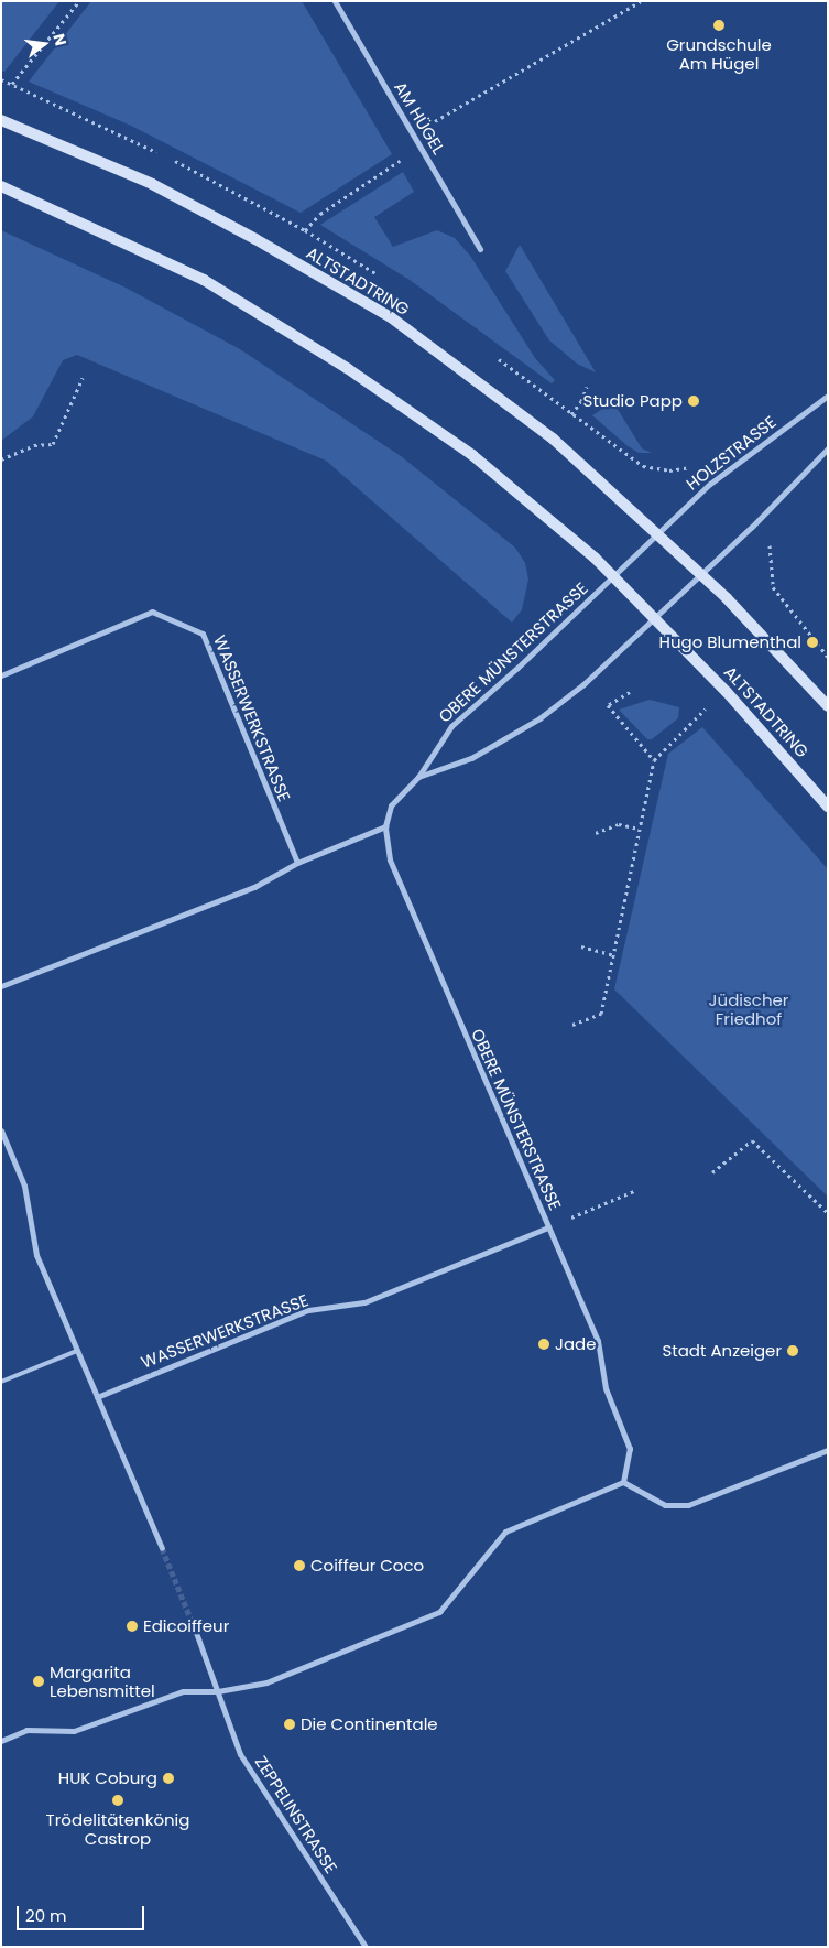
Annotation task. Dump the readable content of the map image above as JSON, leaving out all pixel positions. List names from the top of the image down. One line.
{"streets":{"main road":["ALTSTADTRING"],"street":["AM HÜGEL","HOLZSTRASSE","OBERE MÜNSTERSTRASSE","WASSERWERKSTRASSE","ZEPPELINSTRASSE"]},"crossings":[["ALTSTADTRING","HOLZSTRASSE"],["ALTSTADTRING","OBERE MÜNSTERSTRASSE"],["OBERE MÜNSTERSTRASSE","WASSERWERKSTRASSE"]],"parks":["Jüdischer Friedhof"],"places":["Grundschule Am Hügel","Studio Papp","Hugo Blumenthal","Jade","Stadt Anzeiger","Coiffeur Coco","Edicoiffeur","Margarita Lebensmittel","Die Continentale","HUK Coburg","Trödelitätenkönig Castrop"],"scale_bar":"20 m","north":"right"}
